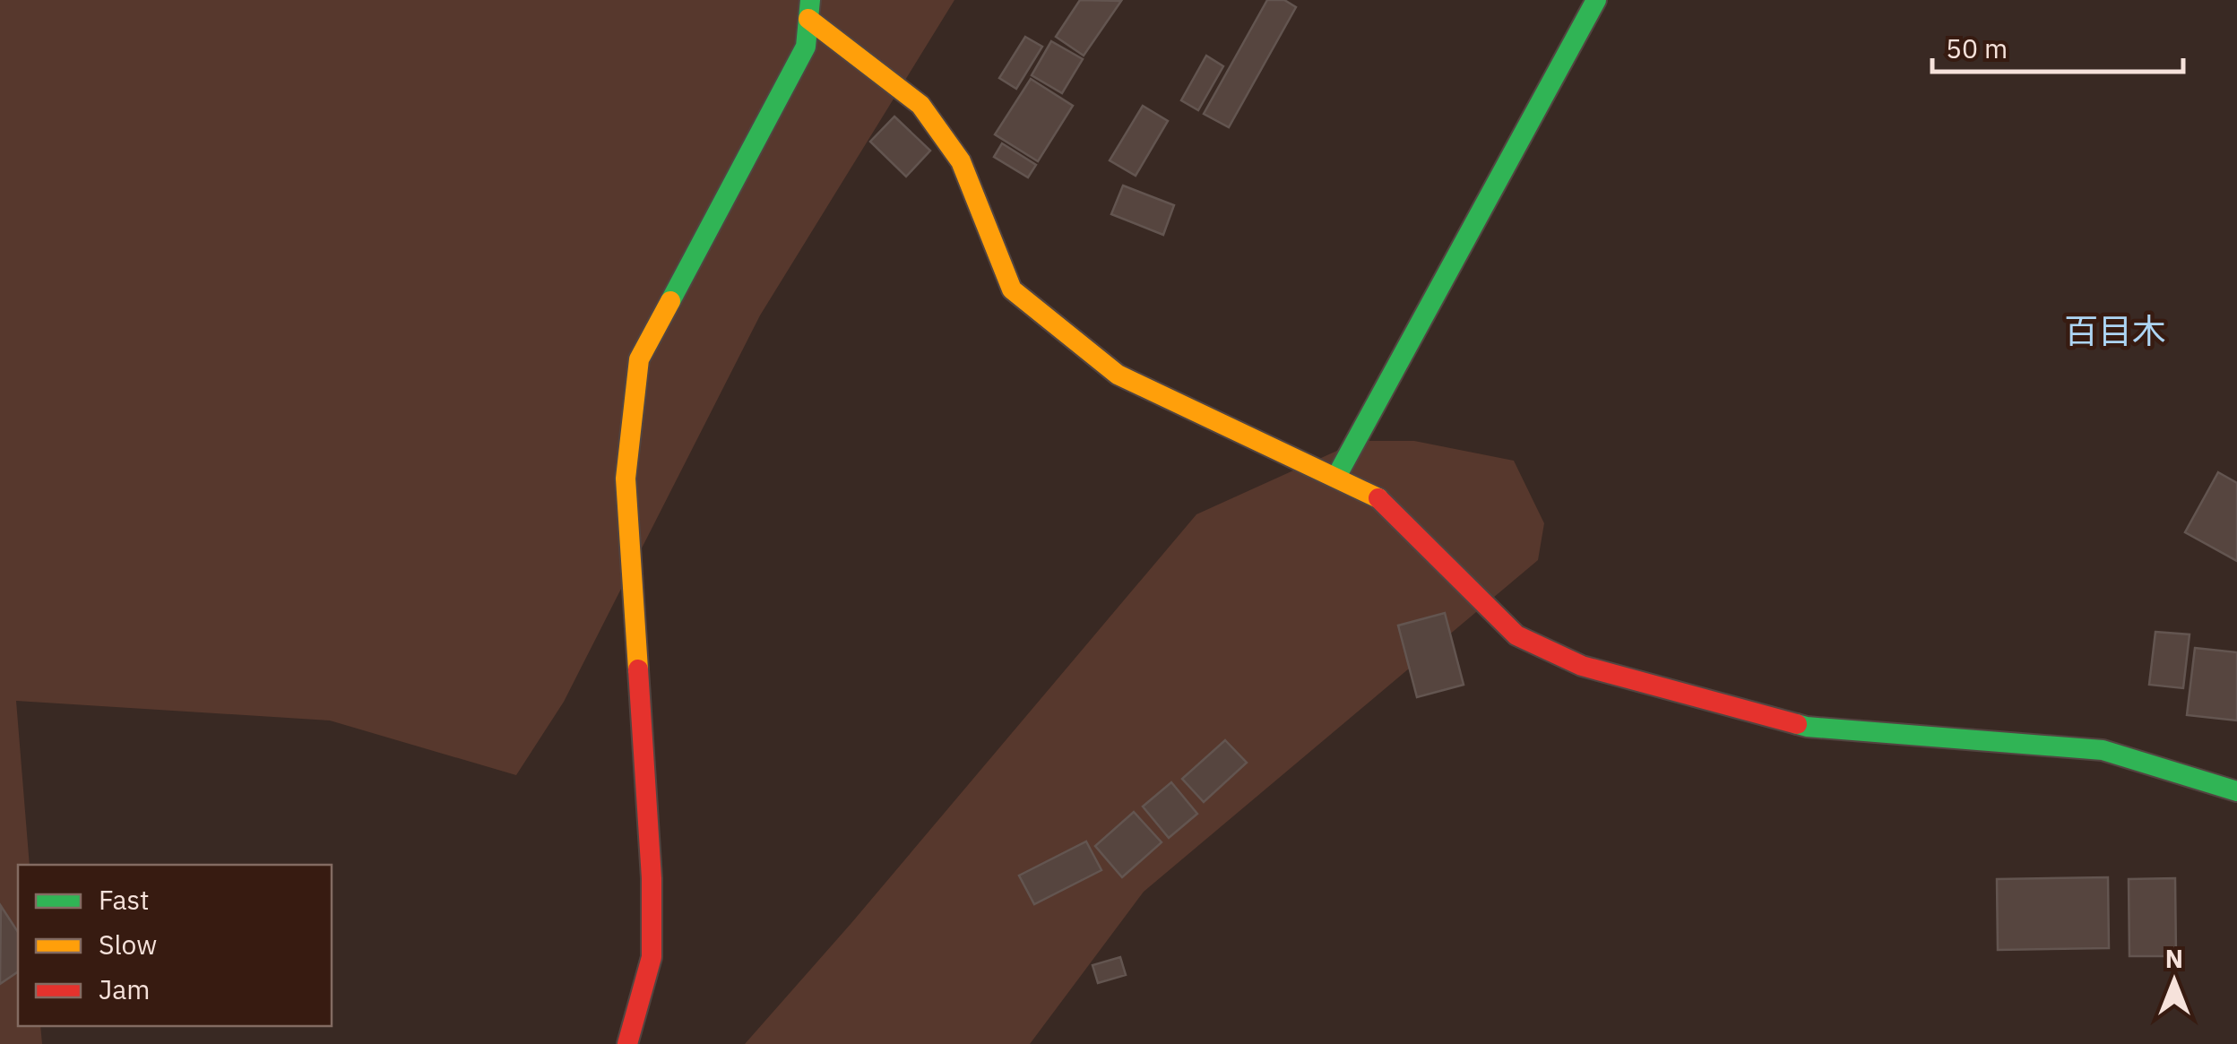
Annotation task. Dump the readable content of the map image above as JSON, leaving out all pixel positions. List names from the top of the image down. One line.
{"districts":["百目木"],"legend":["Fast","Slow","Jam"],"scale_bar":"50 m","north":"top"}
